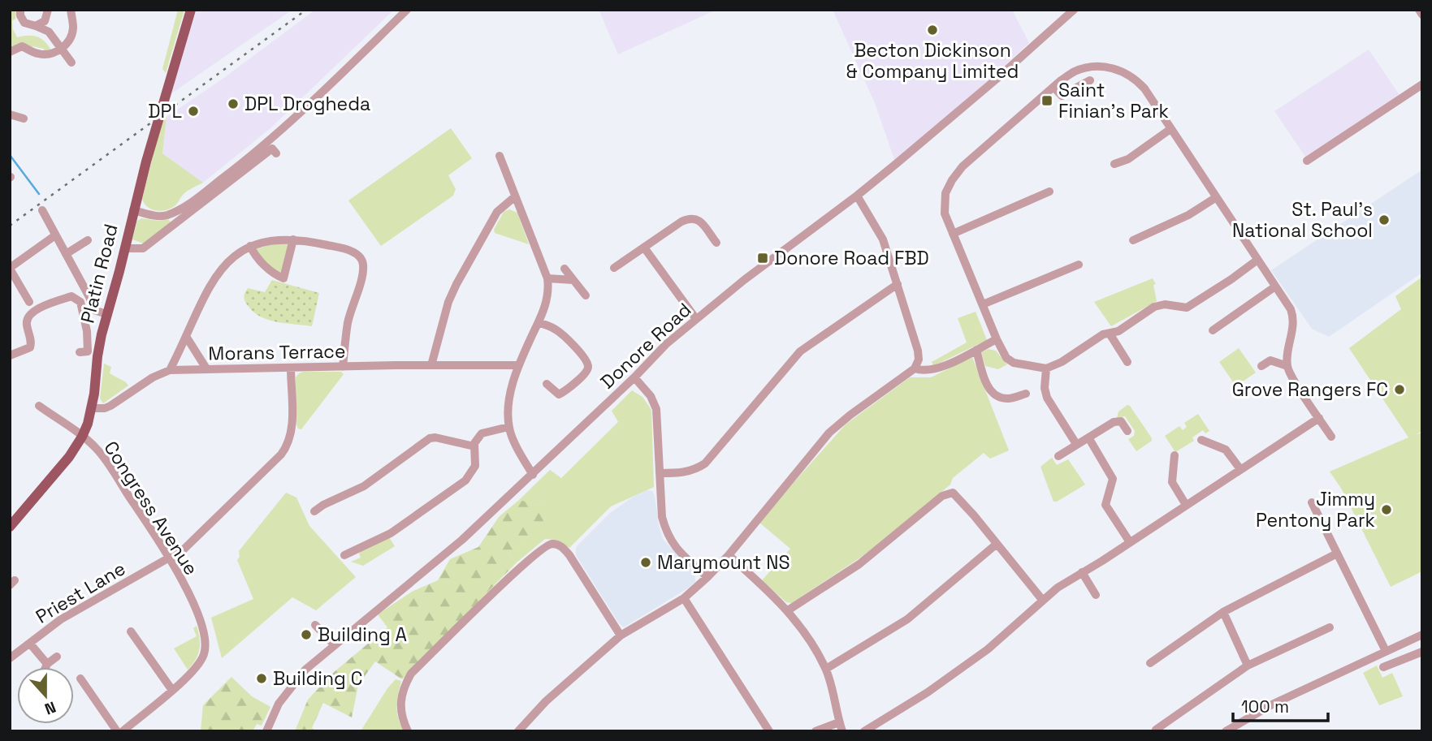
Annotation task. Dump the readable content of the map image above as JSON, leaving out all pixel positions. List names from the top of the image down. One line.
{"streets":{"main road":["Platin Road"],"street":["Donore Road","Morans Terrace","Congress Avenue","Priest Lane"]},"crossings":[["Platin Road","Morans Terrace"],["Platin Road","Congress Avenue"],["Morans Terrace","Priest Lane"],["Congress Avenue","Priest Lane"]],"places":{"other":["Becton Dickinson & Company Limited","DPL Drogheda","DPL","St. Paul's National School","Grove Rangers FC","Jimmy Pentony Park","Marymount NS","Building A","Building C"],"transit":["Saint Finian's Park","Donore Road FBD"]},"scale_bar":"100 m","north":"bottom"}
